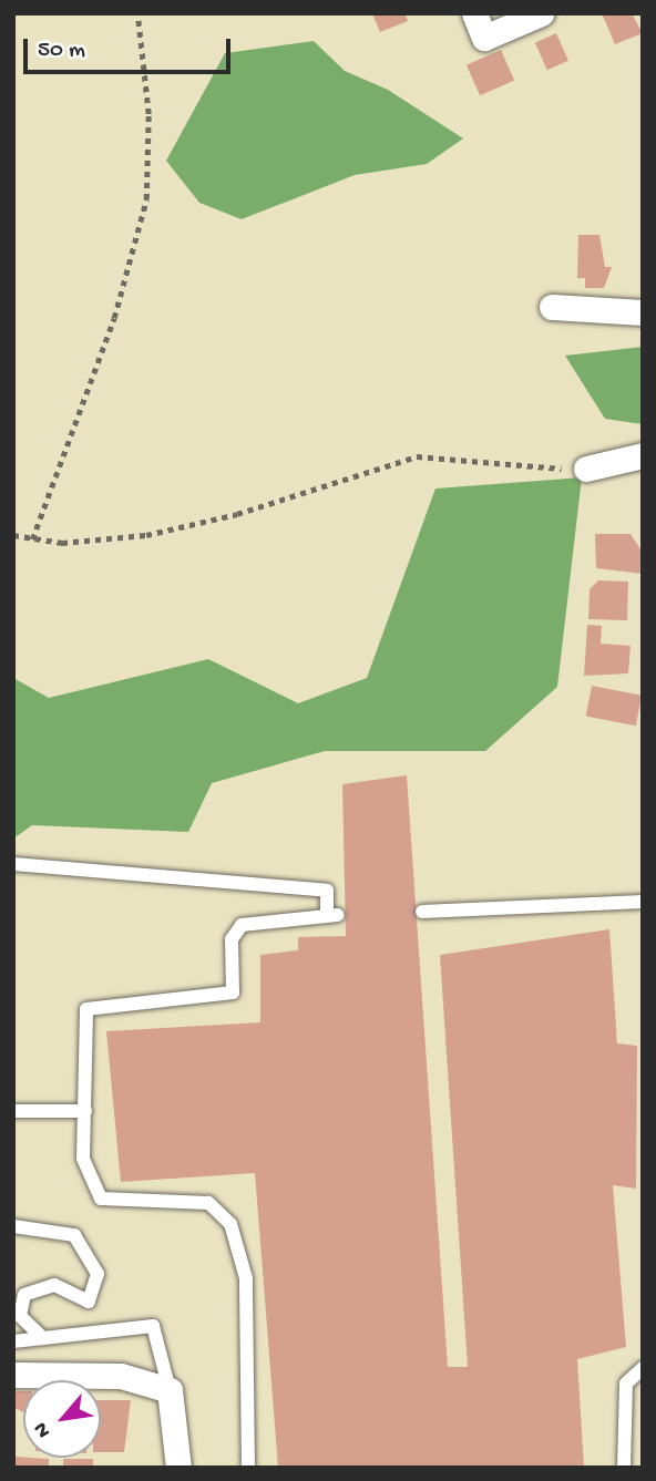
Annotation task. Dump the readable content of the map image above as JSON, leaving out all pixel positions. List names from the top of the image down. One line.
{"scale_bar":"50 m","north":"bottom left"}
